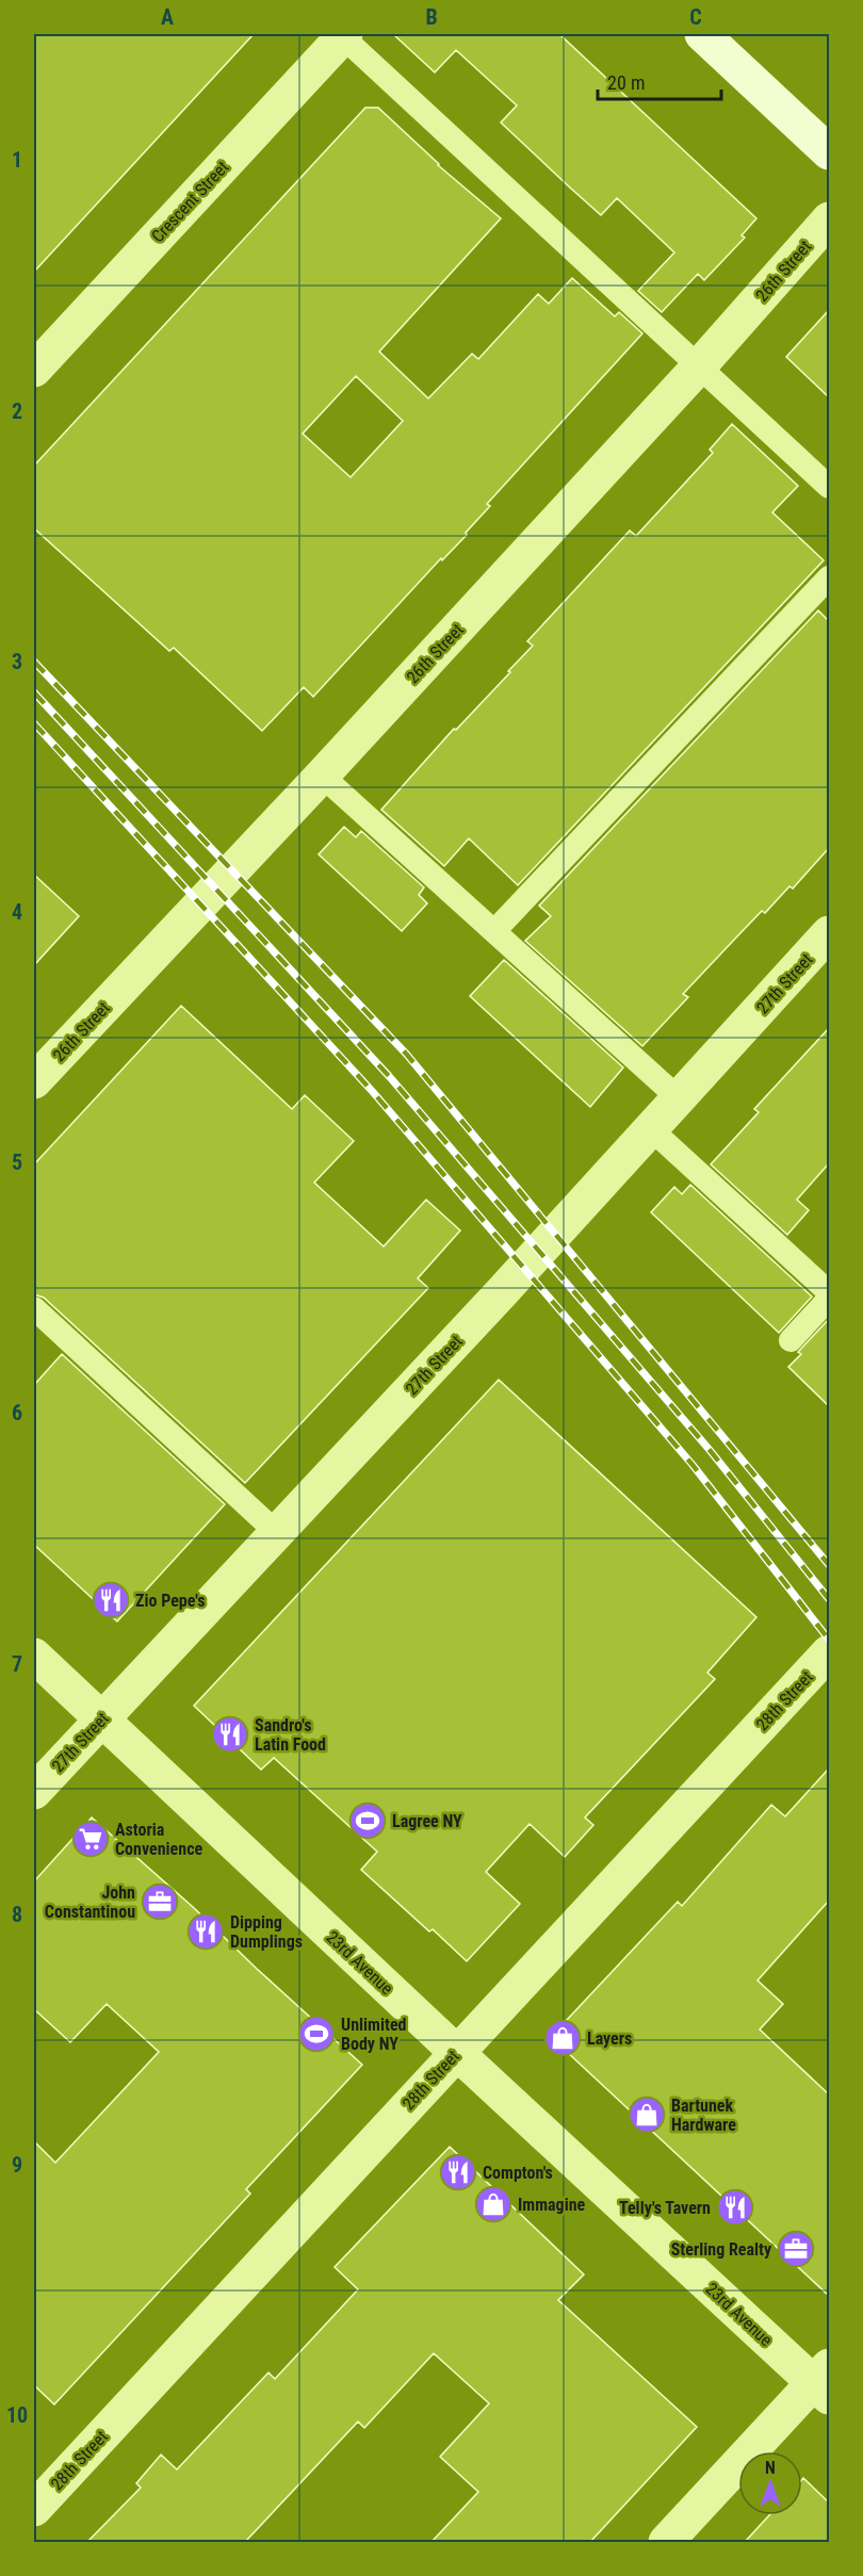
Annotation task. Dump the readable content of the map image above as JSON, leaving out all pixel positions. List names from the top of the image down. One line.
{"streets":{"street":["Crescent Street","26th Street","27th Street","28th Street","23rd Avenue"]},"crossings":[["27th Street","23rd Avenue"],["28th Street","23rd Avenue"]],"places":{"restaurant":["Zio Pepe's","Sandro's Latin Food","Dipping Dumplings","Compton's","Telly's Tavern"],"sports":["Lagree NY","Unlimited Body NY"],"supermarket":["Astoria Convenience"],"office":["John Constantinou","Sterling Realty"],"shop":["Layers","Bartunek Hardware","Immagine"]},"scale_bar":"20 m","north":"top","grid":{"columns":["A","B","C"],"rows":["1","2","3","4","5","6","7","8","9","10"]}}
